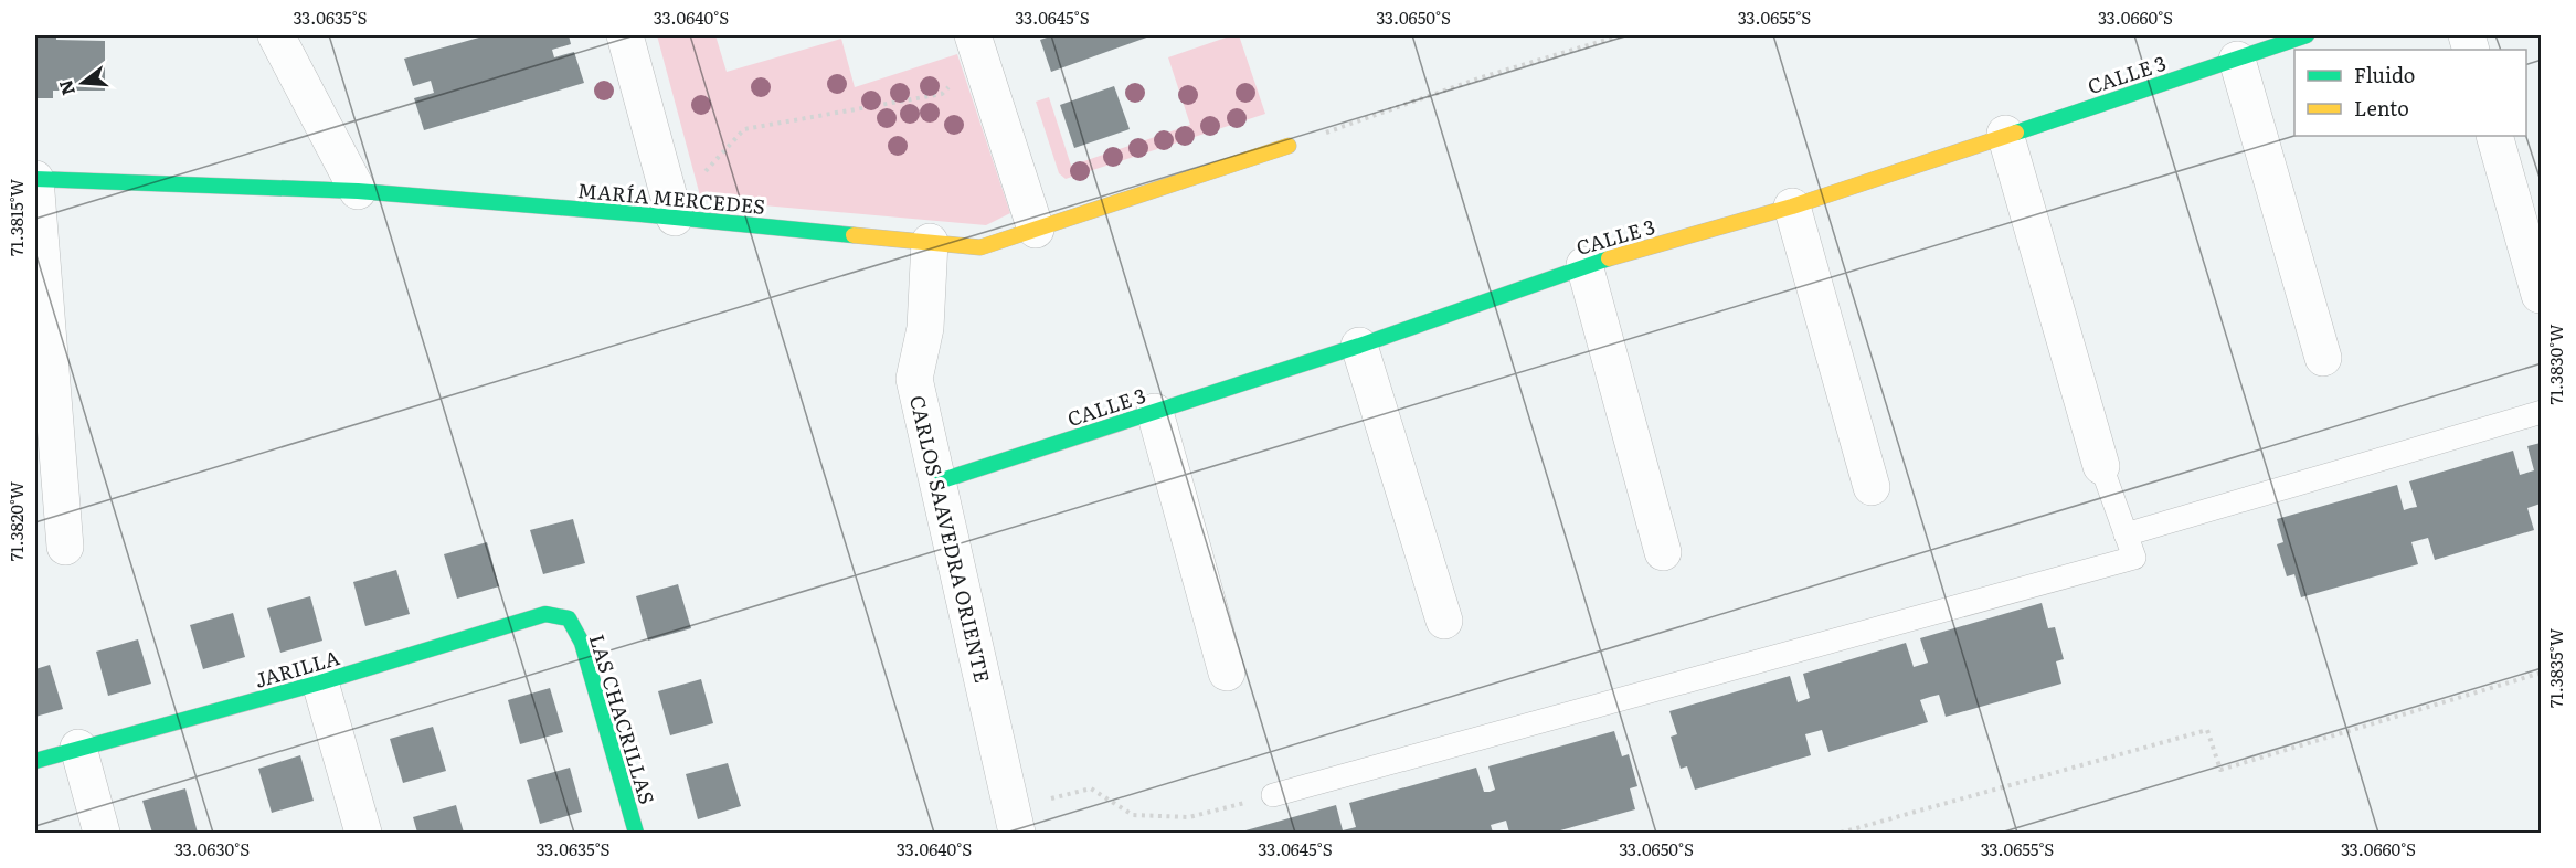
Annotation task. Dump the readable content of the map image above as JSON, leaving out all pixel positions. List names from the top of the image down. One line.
{"streets":{"street":["CALLE 3","MARÍA MERCEDES","CARLOS SAAVEDRA ORIENTE","JARILLA","LAS CHACRILLAS"]},"crossings":[["CALLE 3","CARLOS SAAVEDRA ORIENTE"],["MARÍA MERCEDES","CARLOS SAAVEDRA ORIENTE"],["JARILLA","LAS CHACRILLAS"]],"legend":["Fluido","Lento"],"north":"left","coordinates":["33.0635°S","33.0640°S","33.0645°S","33.0650°S","33.0655°S","33.0660°S","71.3815°W","71.3830°W","71.3820°W","71.3835°W","33.0630°S"]}
